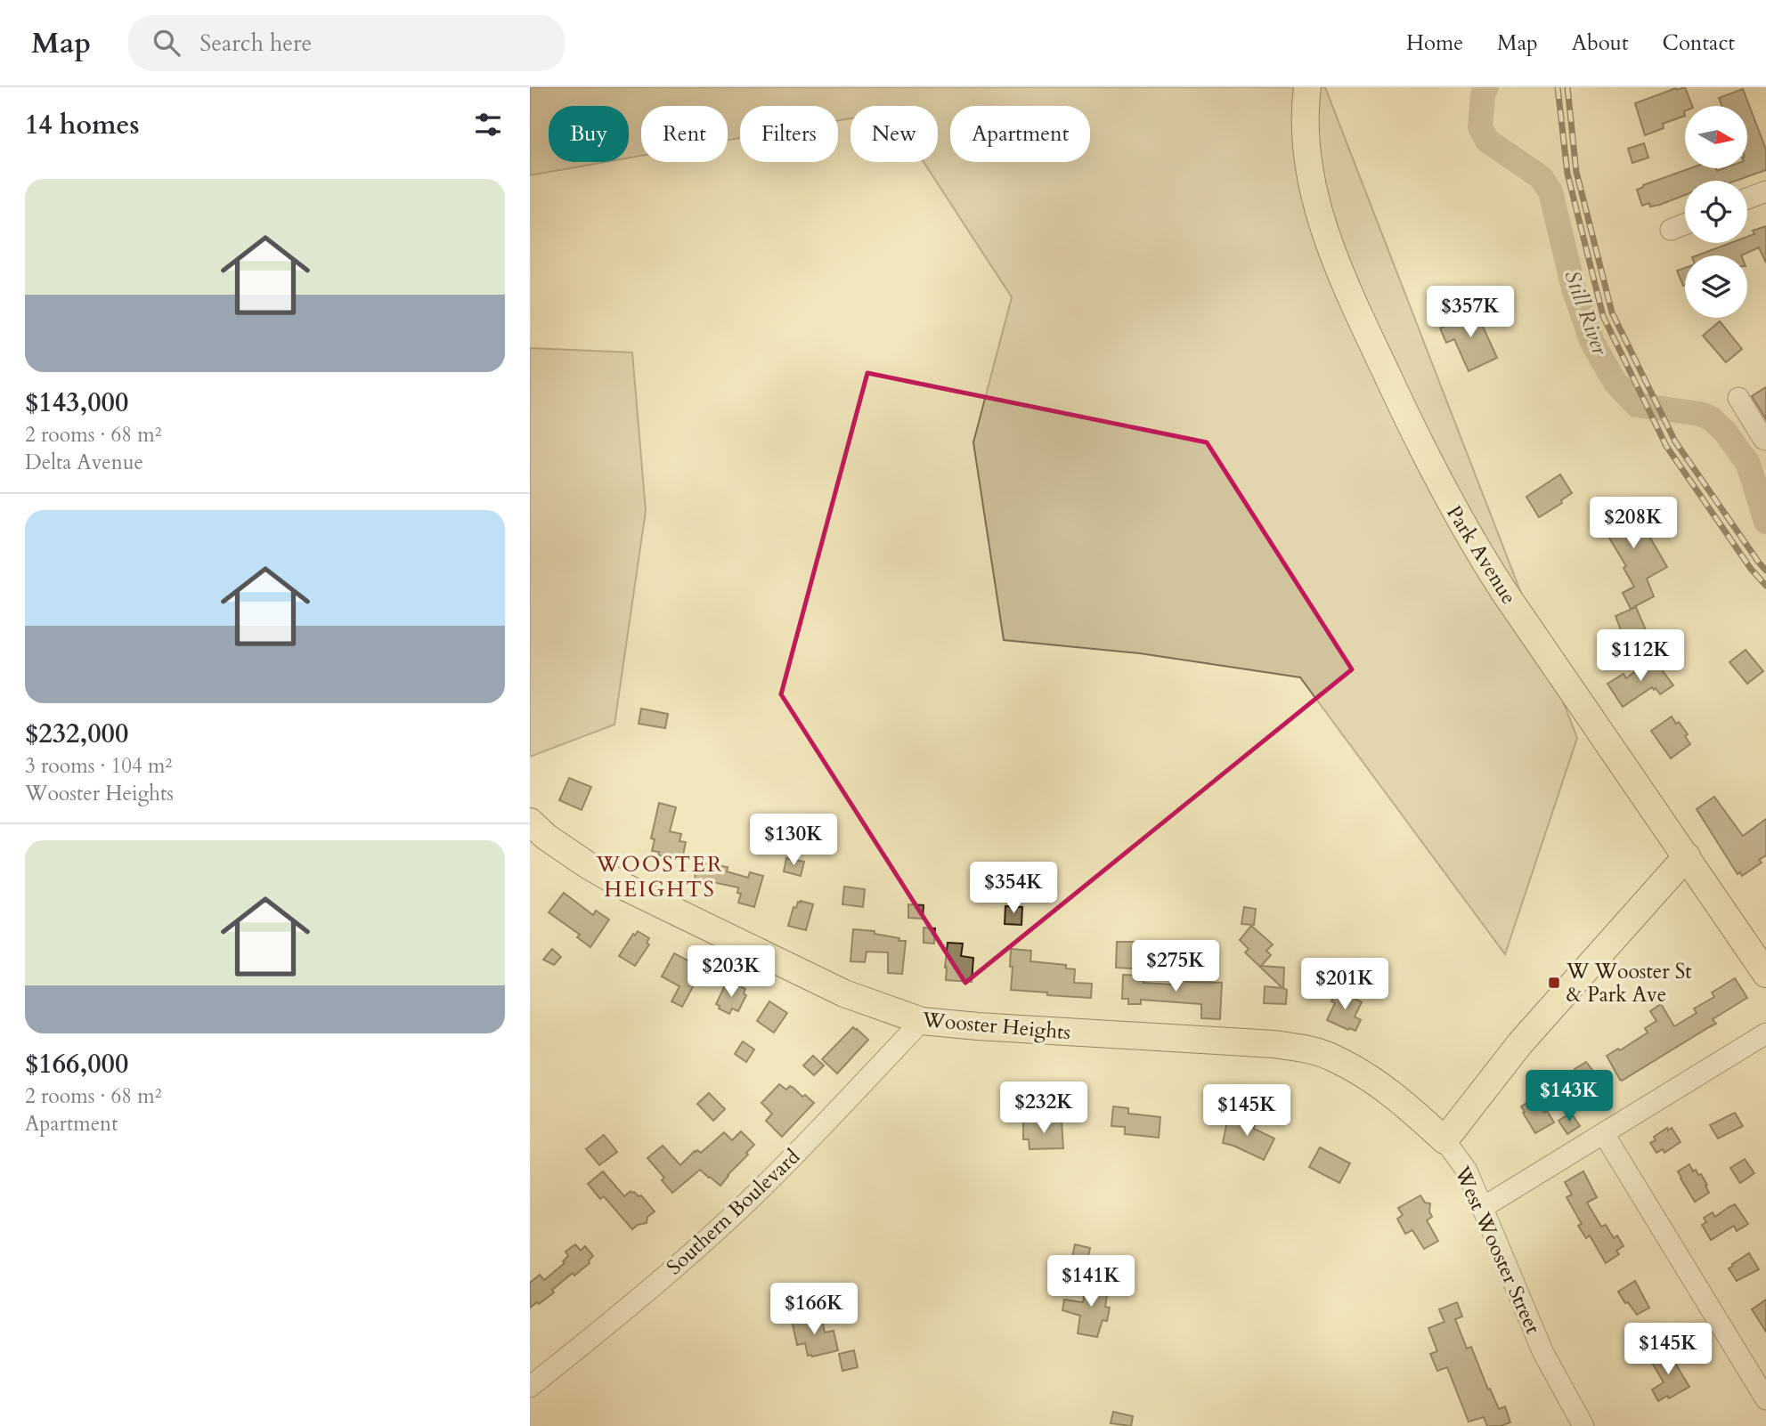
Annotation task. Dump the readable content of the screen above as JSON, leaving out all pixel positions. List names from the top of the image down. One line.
{"streets":{"main road":["Park Avenue","Wooster Heights"],"street":["Southern Boulevard","West Wooster Street"]},"crossings":[["Wooster Heights","Southern Boulevard"],["Wooster Heights","West Wooster Street"]],"districts":["WOOSTER HEIGHTS"],"water":["Still River"],"places":{"transit":["W Wooster St & Park Ave"]},"north":"right","page":{"header":"Map","search":"Search here","nav":["Home","Map","About","Contact"],"heading":"14 homes","chip":["Buy","Rent","Filters","New","Apartment"],"list":[{"name":"$143,000","note":"2 rooms · 68 m² · Delta Avenue"},{"name":"$232,000","note":"3 rooms · 104 m² · Wooster Heights"},{"name":"$166,000","note":"2 rooms · 68 m² · Apartment"}],"price":["$357K","$208K","$112K","$130K","$354K","$275K","$203K","$201K","$143K","$232K","$145K","$141K","$166K","$145K"]}}
